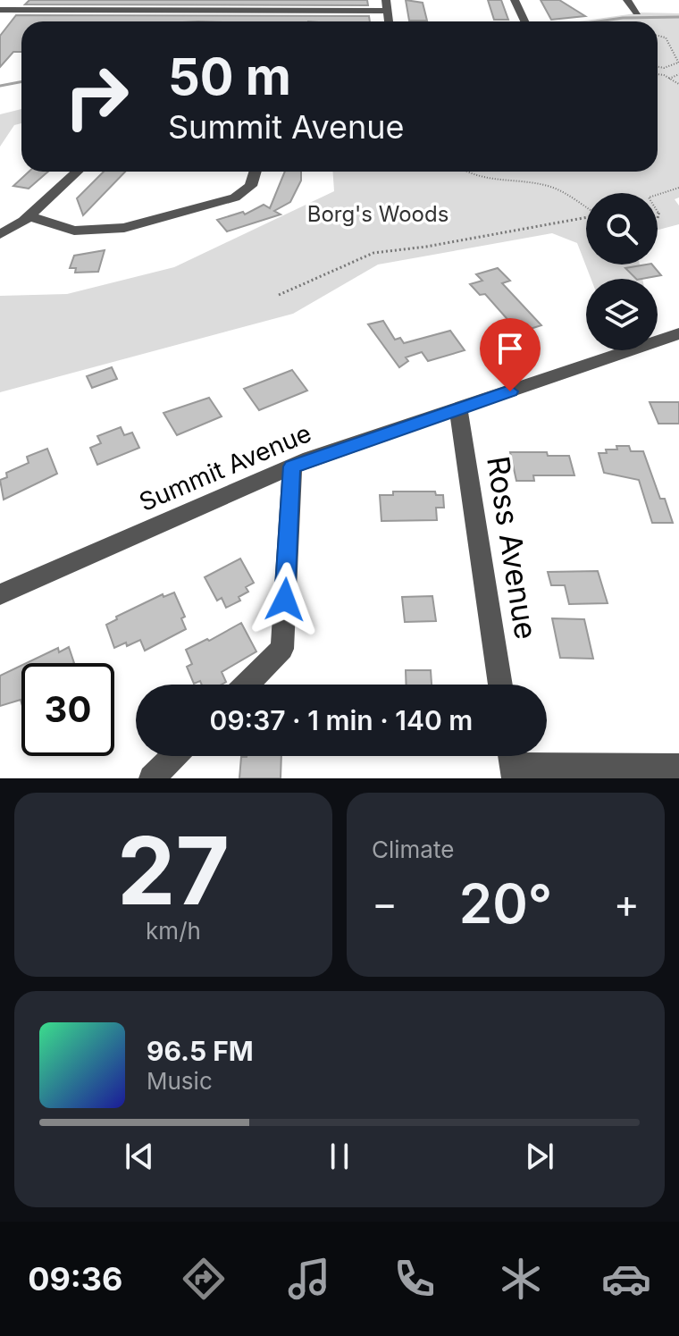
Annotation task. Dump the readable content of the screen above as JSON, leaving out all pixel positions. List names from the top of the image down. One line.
{"streets":{"street":["Summit Avenue","Ross Avenue"]},"crossings":[["Summit Avenue","Ross Avenue"]],"parks":["Borg's Woods"],"page":{"turn":["50 m","Summit Avenue"],"limit":"30","trip":"09:37 · 1 min · 140 m","tile":[["27","km/h"],"Climate"],"heat":["−","20°","+"],"song":["96.5 FM","Music"],"tabs":"09:36"}}
